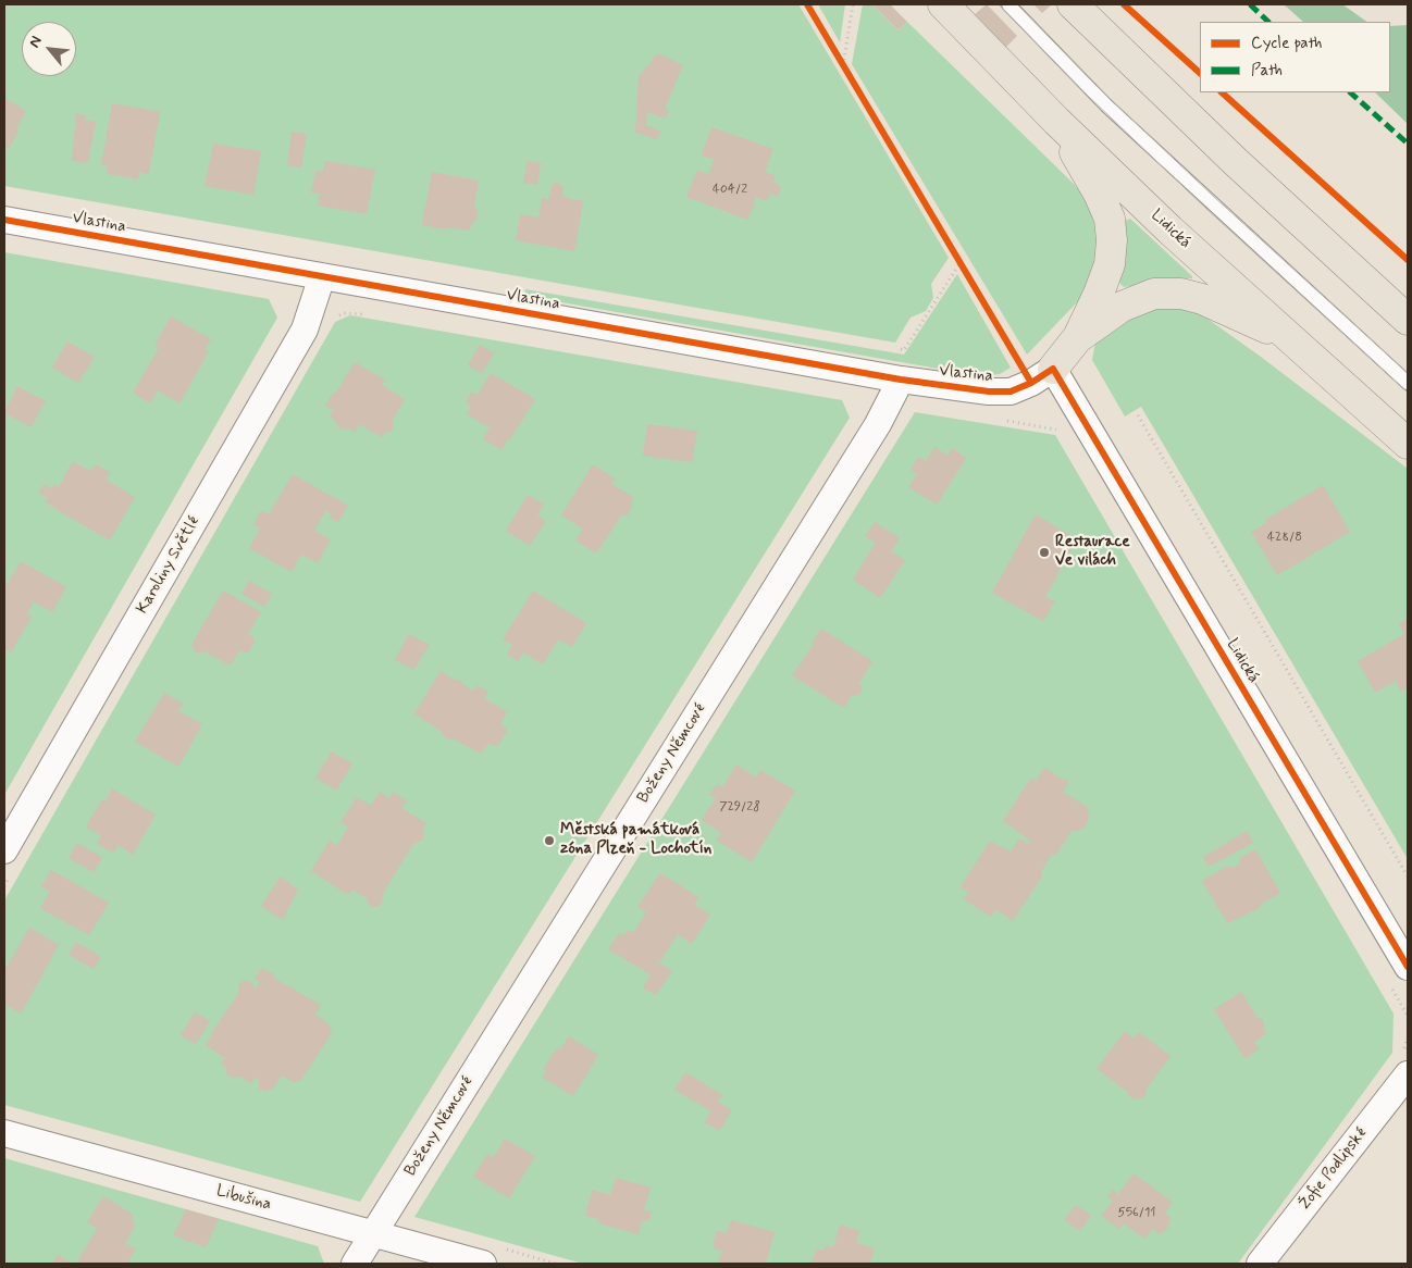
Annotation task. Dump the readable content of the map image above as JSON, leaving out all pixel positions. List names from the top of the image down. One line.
{"streets":{"main road":["Lidická"],"street":["Vlastina","Karoliny Světlé","Boženy Němcové","Žofie Podlipské","Libušina"]},"crossings":[["Vlastina","Lidická"],["Vlastina","Karoliny Světlé"],["Vlastina","Boženy Němcové"],["Boženy Němcové","Libušina"]],"places":["Restaurace Ve vilách","Městská památková zóna Plzeň - Lochotín"],"house_numbers":["404/2","428/8","729/28","556/11"],"legend":["Cycle path","Path"],"north":"top left"}
